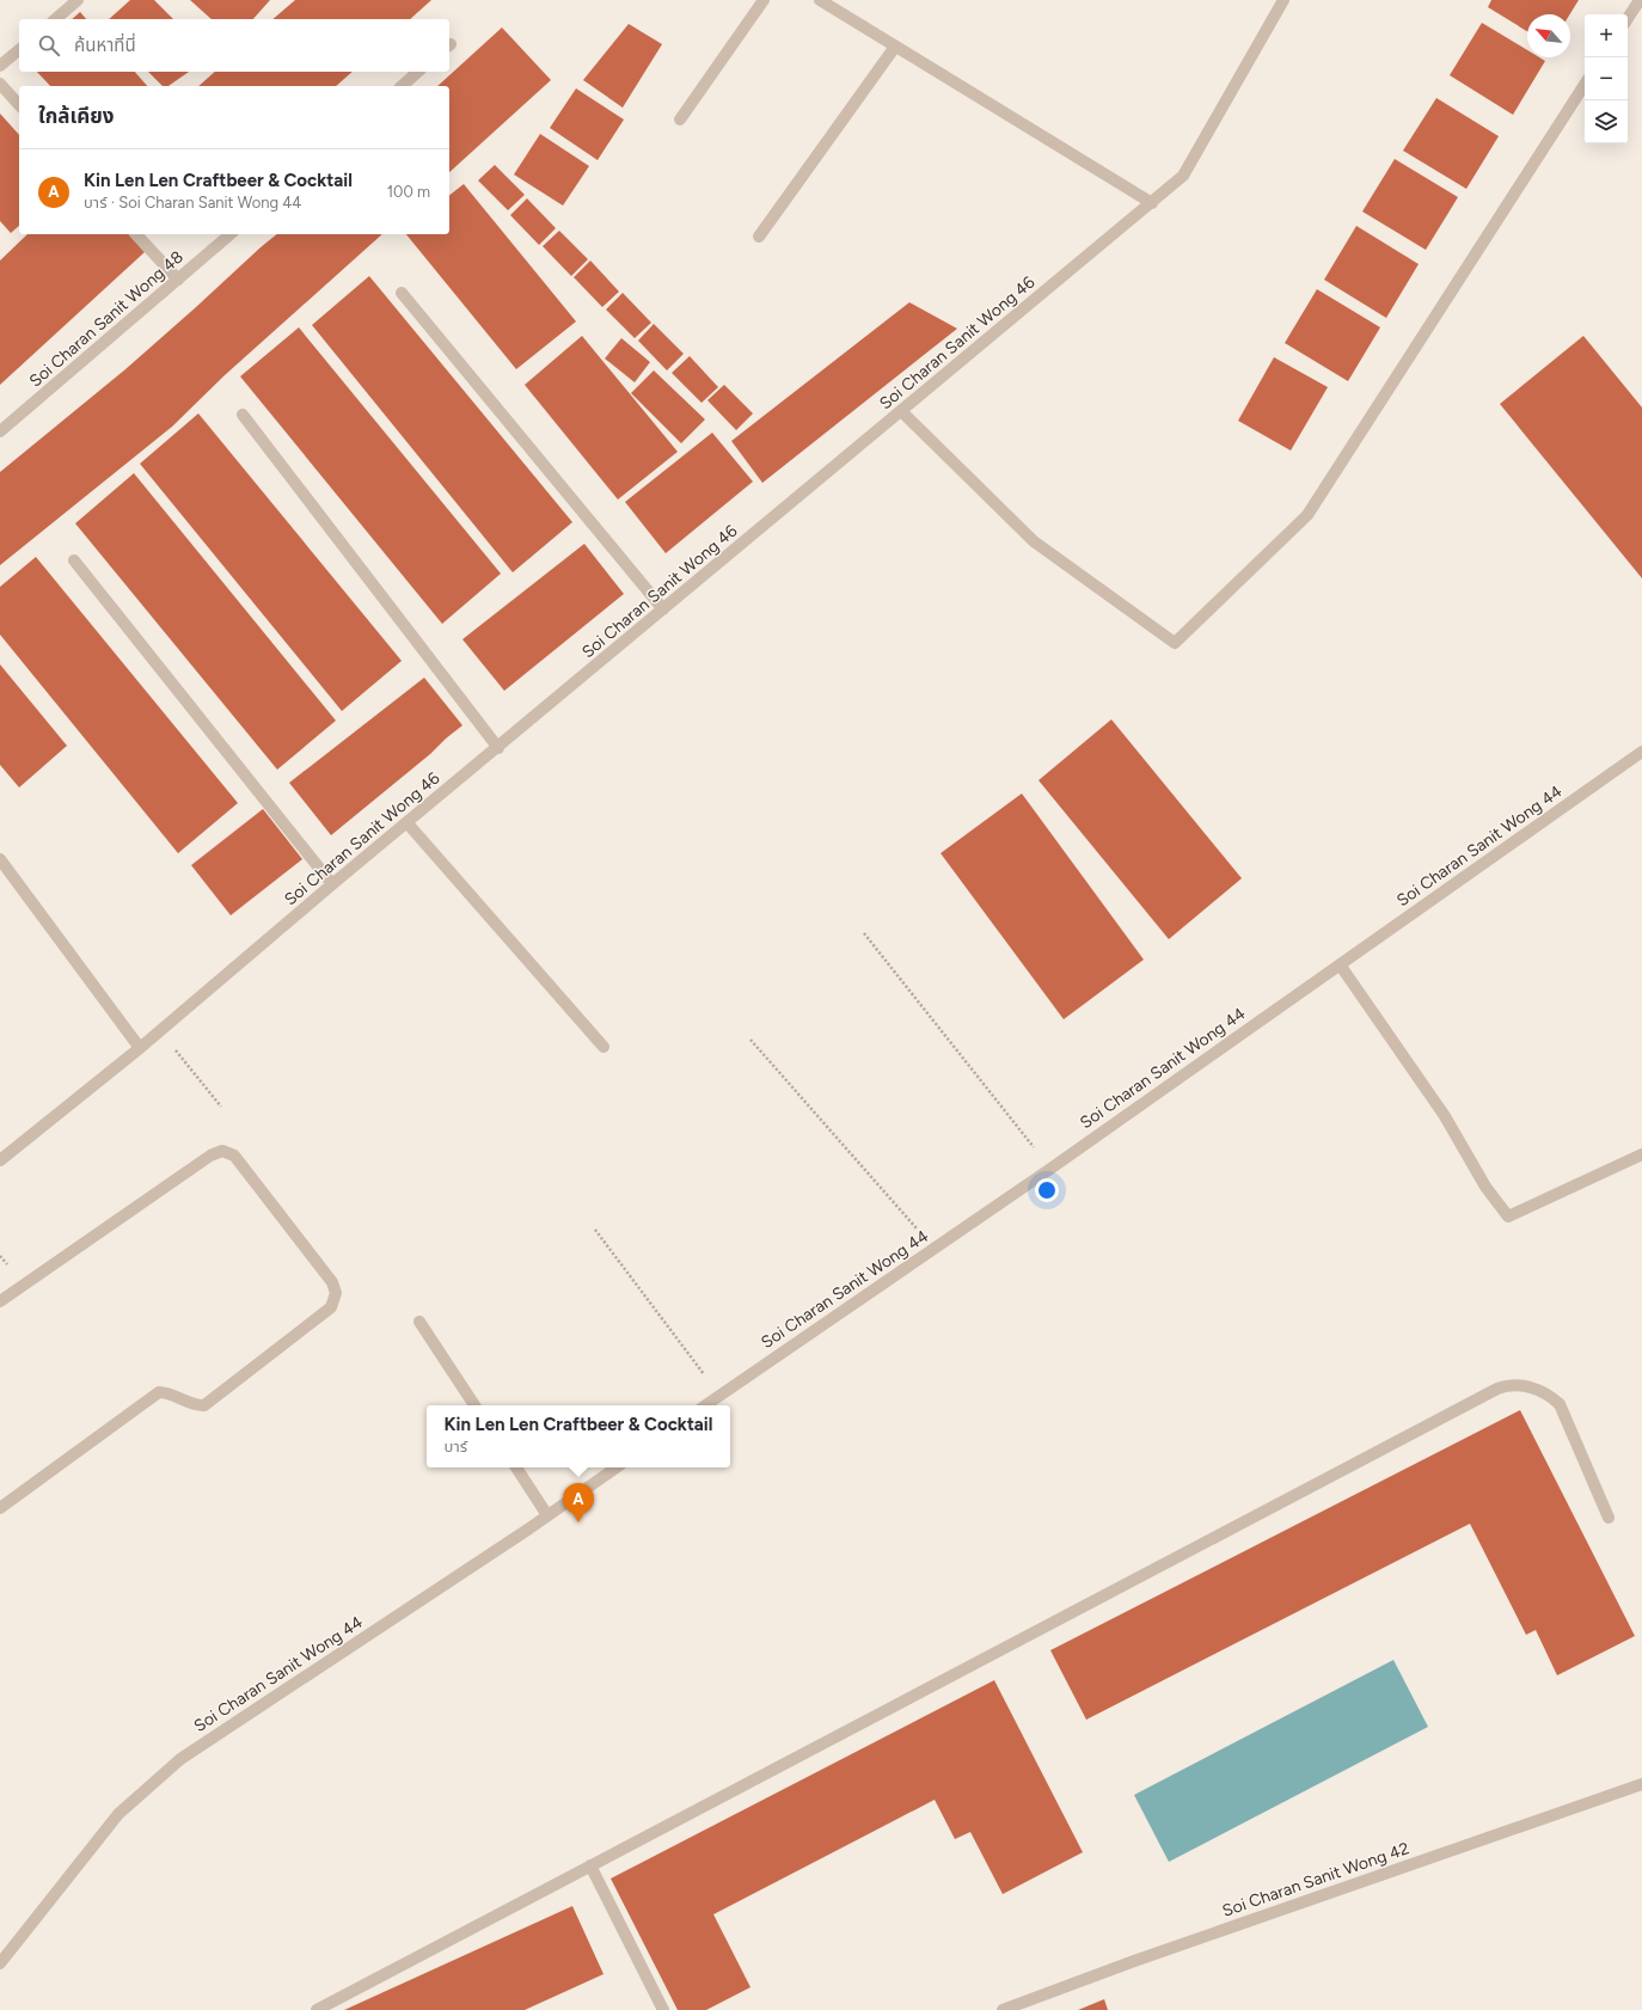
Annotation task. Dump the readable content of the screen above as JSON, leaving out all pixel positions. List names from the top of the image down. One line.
{"streets":{"street":["Soi Charan Sanit Wong 48","Soi Charan Sanit Wong 46","Soi Charan Sanit Wong 44","Soi Charan Sanit Wong 42"]},"north":"top left","page":{"map_buttons":["+","−"],"search":"ค้นหาที่นี่","heading":"ใกล้เคียง","list":[{"mark":"A","name":"Kin Len Len Craftbeer & Cocktail","note":"บาร์ · Soi Charan Sanit Wong 44","value":"100 m"}],"popup":["Kin Len Len Craftbeer & Cocktail","บาร์"],"pins":"A"}}
